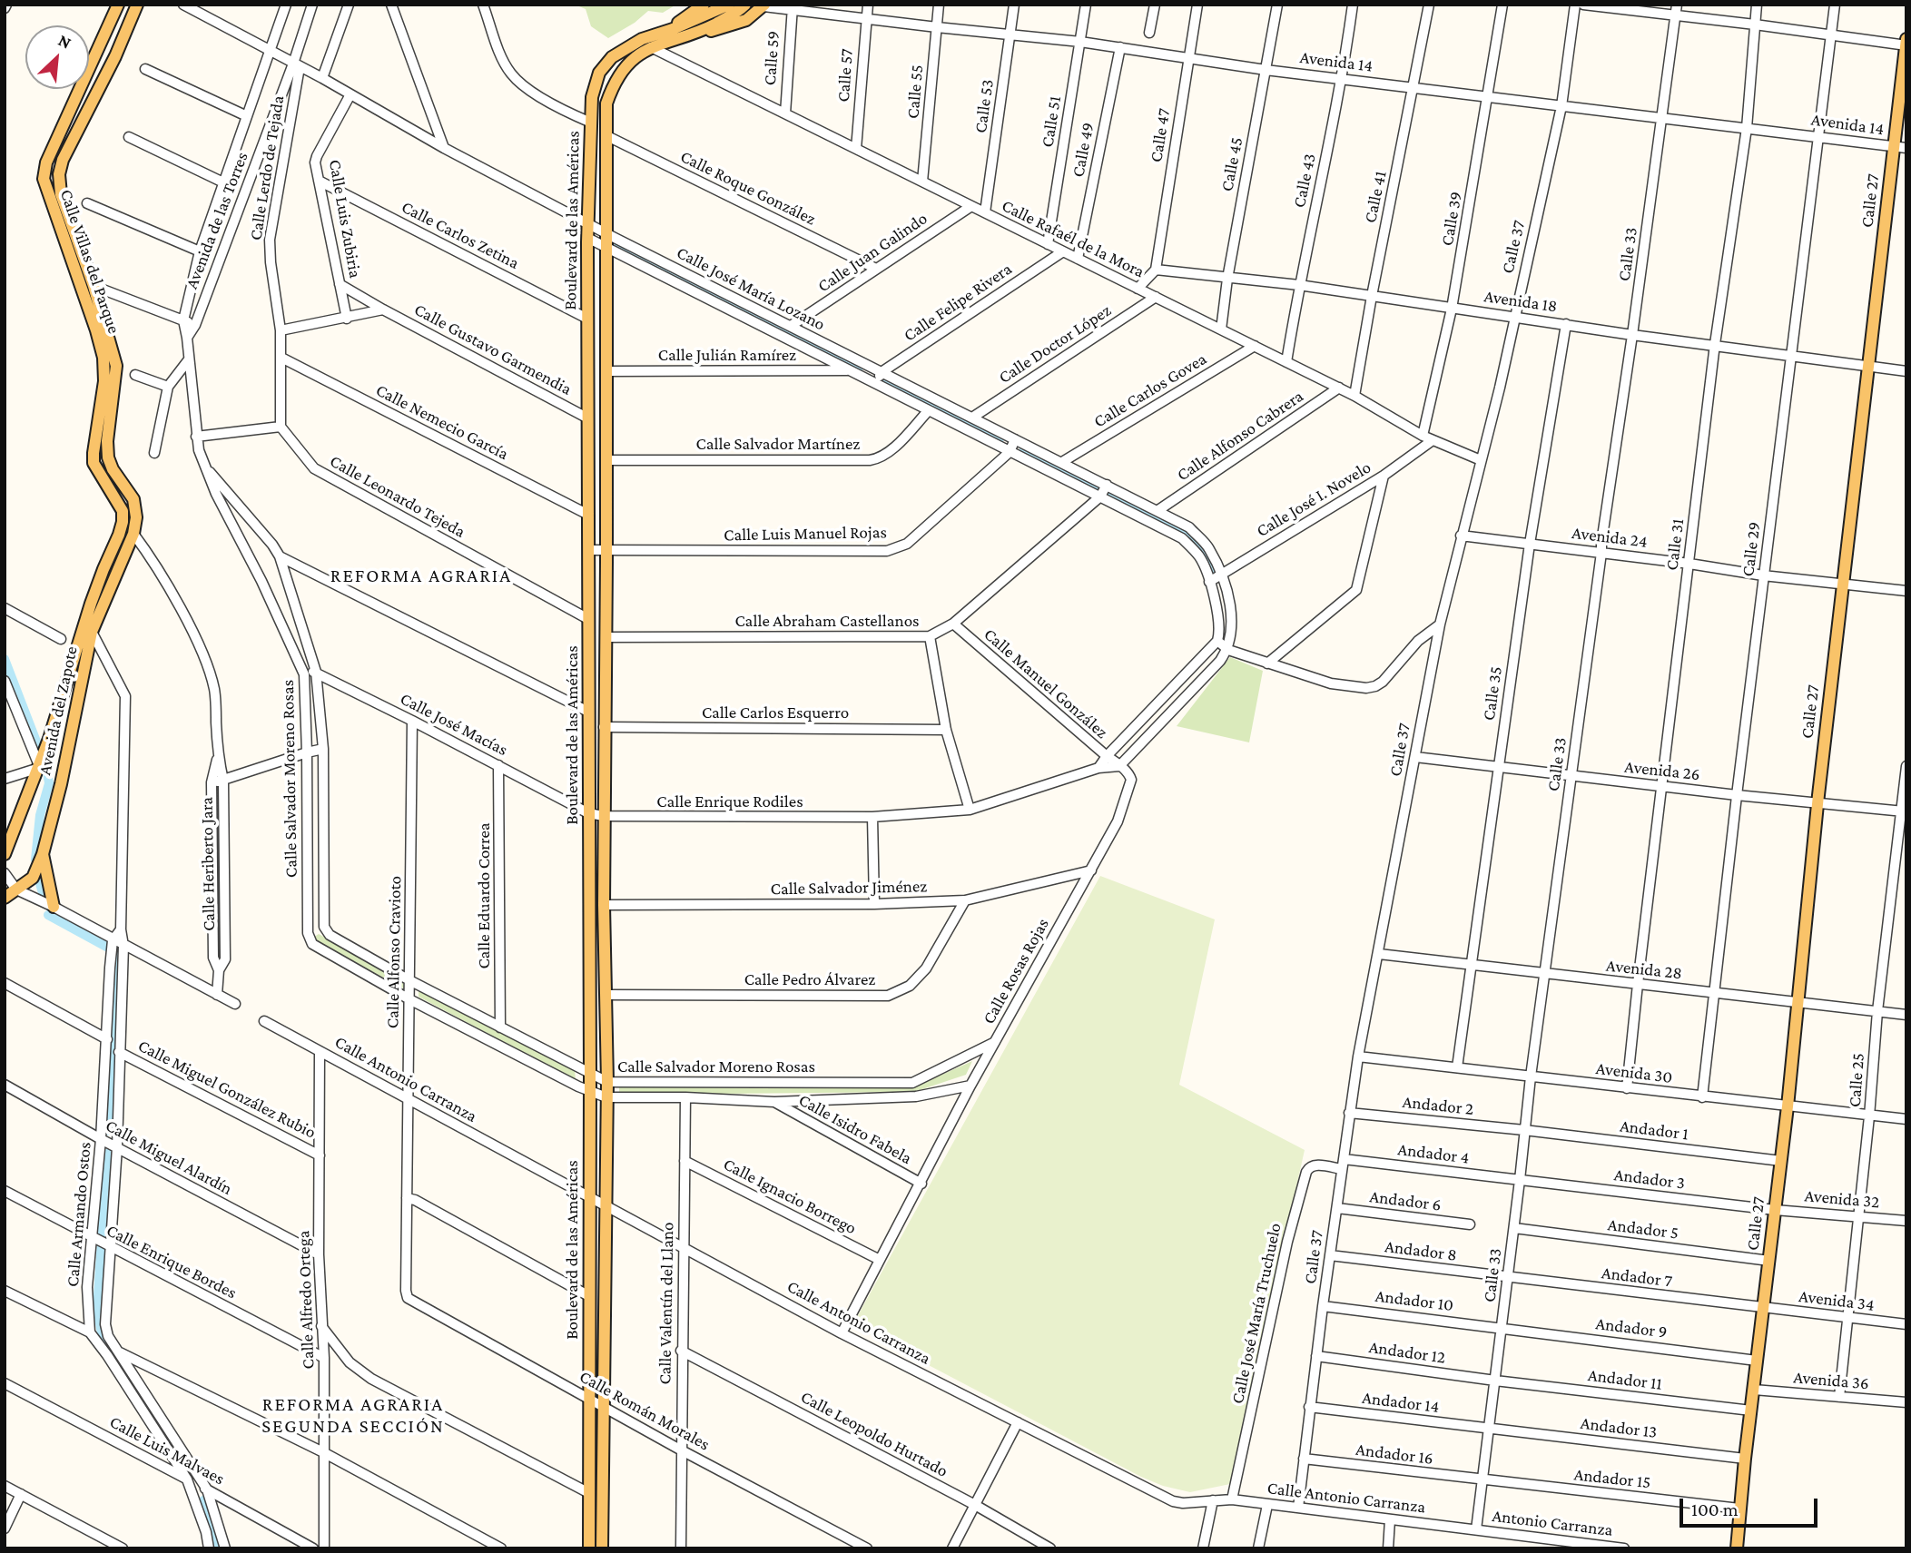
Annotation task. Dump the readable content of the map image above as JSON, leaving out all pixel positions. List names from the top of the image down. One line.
{"streets":{"main road":["Calle 59","Calle 27","Boulevard de las Américas","Calle Villas del Parque","Avenida del Zapote"],"street":["Avenida 14","Calle 57","Calle 55","Calle 53","Calle 51","Calle 47","Calle 49","Calle 45","Calle Lerdo de Tejada","Calle 43","Calle Roque González","Calle 41","Calle Luis Zubiria","Calle 39","Avenida de las Torres","Calle Carlos Zetina","Calle Rafaél de la Mora","Calle 37","Calle Juan Galindo","Calle 33","Calle José María Lozano","Avenida 18","Calle Felipe Rivera","Calle Doctor López","Calle Gustavo Garmendia","Calle Julián Ramírez","Calle Carlos Govea","Calle Nemecio García","Calle Alfonso Cabrera","Calle Salvador Martínez","Calle Leonardo Tejeda","Calle José I. Novelo","Calle Luis Manuel Rojas","Avenida 24","Calle 31","Calle 29","Calle Abraham Castellanos","Calle Manuel González","Calle 35","Calle Carlos Esquerro","Calle José Macías","Avenida 26","Calle Salvador Moreno Rosas","Calle Enrique Rodiles","Calle Heriberto Jara","Calle Salvador Jiménez","Calle Eduardo Correa","Calle Alfonso Cravioto","Avenida 28","Calle Rosas Rojas","Calle Pedro Álvarez","Avenida 30","Calle Antonio Carranza","Calle 25","Calle Miguel González Rubio","Andador 2","Calle Isidro Fabela","Andador 1","Andador 4","Calle Miguel Alardín","Andador 3","Calle Ignacio Borrego","Avenida 32","Andador 6","Calle Armando Ostos","Andador 5","Andador 8","Calle Enrique Bordes","Andador 7","Calle Alfredo Ortega","Andador 10","Avenida 34","Calle Valentín del Llano","Calle José María Truchuelo","Andador 9","Andador 12","Andador 11","Avenida 36","Andador 14","Calle Román Morales","Andador 13","Calle Leopoldo Hurtado","Calle Luis Malvaes","Andador 16","Andador 15","Antonio Carranza"]},"crossings":[["Calle 59","Avenida 14"],["Calle 59","Boulevard de las Américas"],["Calle 59","Calle Rafaél de la Mora"],["Avenida 14","Calle 57"],["Avenida 14","Calle 55"],["Avenida 14","Calle 53"],["Avenida 14","Calle 51"],["Avenida 14","Calle 47"],["Avenida 14","Calle 49"],["Avenida 14","Calle 45"],["Avenida 14","Calle 43"],["Avenida 14","Calle 41"],["Avenida 14","Calle 27"],["Avenida 14","Calle 39"],["Avenida 14","Calle 37"],["Avenida 14","Calle 33"],["Avenida 14","Calle 31"],["Avenida 14","Calle 29"],["Calle 57","Calle Rafaél de la Mora"],["Calle 55","Calle Rafaél de la Mora"],["Calle 53","Calle Rafaél de la Mora"],["Calle 51","Calle Rafaél de la Mora"],["Calle 47","Avenida 18"],["Calle 49","Calle Rafaél de la Mora"],["Calle 45","Calle Rafaél de la Mora"],["Calle 45","Avenida 18"],["Calle Lerdo de Tejada","Avenida de las Torres"],["Calle Lerdo de Tejada","Calle José María Lozano"],["Calle Lerdo de Tejada","Calle Nemecio García"],["Calle Lerdo de Tejada","Calle Leonardo Tejeda"],["Calle 43","Calle Rafaél de la Mora"],["Calle 43","Avenida 18"],["Calle Roque González","Boulevard de las Américas"],["Calle Roque González","Calle Juan Galindo"],["Calle 41","Calle Rafaél de la Mora"],["Calle 41","Avenida 18"],["Calle 27","Avenida 18"],["Calle 27","Avenida 24"],["Calle 27","Avenida 26"],["Calle 27","Avenida 28"],["Calle 27","Avenida 30"],["Calle 27","Andador 1"],["Calle 27","Andador 3"],["Calle 27","Avenida 32"],["Calle 27","Andador 5"],["Calle 27","Andador 7"],["Calle 27","Avenida 34"],["Calle 27","Andador 9"],["Calle 27","Andador 11"],["Calle 27","Avenida 36"],["Calle 27","Andador 13"],["Calle 27","Andador 15"],["Calle Luis Zubiria","Calle Carlos Zetina"],["Calle Luis Zubiria","Calle José María Lozano"],["Calle Luis Zubiria","Calle Gustavo Garmendia"],["Calle 39","Calle Rafaél de la Mora"],["Calle 39","Avenida 18"],["Avenida de las Torres","Calle José María Lozano"],["Avenida de las Torres","Calle Salvador Moreno Rosas"],["Boulevard de las Américas","Calle Carlos Zetina"],["Boulevard de las Américas","Calle Rafaél de la Mora"],["Boulevard de las Américas","Calle José María Lozano"],["Boulevard de las Américas","Calle Gustavo Garmendia"],["Boulevard de las Américas","Calle Julián Ramírez"],["Boulevard de las Américas","Calle Nemecio García"],["Boulevard de las Américas","Calle Salvador Martínez"],["Boulevard de las Américas","Calle Leonardo Tejeda"],["Boulevard de las Américas","Calle Luis Manuel Rojas"],["Boulevard de las Américas","Calle Abraham Castellanos"],["Boulevard de las Américas","Calle Carlos Esquerro"],["Boulevard de las Américas","Calle José Macías"],["Boulevard de las Américas","Calle Salvador Moreno Rosas"],["Boulevard de las Américas","Calle Enrique Rodiles"],["Boulevard de las Américas","Calle Salvador Jiménez"],["Boulevard de las Américas","Calle Pedro Álvarez"],["Boulevard de las Américas","Calle Antonio Carranza"],["Boulevard de las Américas","Calle Román Morales"],["Calle Rafaél de la Mora","Calle 37"],["Calle Rafaél de la Mora","Calle Juan Galindo"],["Calle Rafaél de la Mora","Calle Felipe Rivera"],["Calle Rafaél de la Mora","Calle Doctor López"],["Calle Rafaél de la Mora","Calle Carlos Govea"],["Calle Rafaél de la Mora","Calle Alfonso Cabrera"],["Calle Rafaél de la Mora","Calle José I. Novelo"],["Calle 37","Avenida 18"],["Calle 37","Avenida 24"],["Calle 37","Avenida 26"],["Calle 37","Avenida 28"],["Calle 37","Avenida 30"],["Calle 37","Calle Antonio Carranza"],["Calle 37","Andador 2"],["Calle 37","Andador 4"],["Calle 37","Andador 6"],["Calle 37","Andador 8"],["Calle 37","Andador 10"],["Calle 37","Calle José María Truchuelo"],["Calle 37","Andador 12"],["Calle 37","Andador 14"],["Calle 37","Andador 16"],["Calle Juan Galindo","Calle José María Lozano"],["Calle 33","Avenida 18"],["Calle 33","Avenida 24"],["Calle 33","Avenida 26"],["Calle 33","Avenida 28"],["Calle 33","Avenida 30"],["Calle 33","Calle Antonio Carranza"],["Calle 33","Andador 2"],["Calle 33","Andador 1"],["Calle 33","Andador 4"],["Calle 33","Andador 3"],["Calle 33","Andador 5"],["Calle 33","Andador 8"],["Calle 33","Andador 7"],["Calle 33","Andador 10"],["Calle 33","Andador 9"],["Calle 33","Andador 12"],["Calle 33","Andador 11"],["Calle 33","Andador 14"],["Calle 33","Andador 13"],["Calle 33","Andador 16"],["Calle 33","Andador 15"],["Calle 33","Antonio Carranza"],["Calle Villas del Parque","Avenida del Zapote"],["Calle Villas del Parque","Calle Heriberto Jara"],["Calle José María Lozano","Calle Felipe Rivera"],["Calle José María Lozano","Calle Doctor López"],["Calle José María Lozano","Calle Julián Ramírez"],["Calle José María Lozano","Calle Carlos Govea"],["Calle José María Lozano","Calle Alfonso Cabrera"],["Calle José María Lozano","Calle Salvador Martínez"],["Calle José María Lozano","Calle José I. Novelo"],["Calle José María Lozano","Calle Luis Manuel Rojas"],["Calle José María Lozano","Calle Abraham Castellanos"],["Avenida 18","Calle 31"],["Avenida 18","Calle 29"],["Avenida 18","Calle 35"],["Avenida 24","Calle 31"],["Avenida 24","Calle 29"],["Avenida 24","Calle 35"],["Calle 31","Avenida 26"],["Calle 31","Avenida 28"],["Calle 31","Avenida 30"],["Calle 29","Avenida 26"],["Calle 29","Avenida 28"],["Calle 29","Avenida 30"],["Calle Abraham Castellanos","Calle Manuel González"],["Calle Manuel González","Calle Enrique Rodiles"],["Calle Manuel González","Calle Rosas Rojas"],["Calle 35","Avenida 26"],["Calle 35","Avenida 28"],["Calle 35","Avenida 30"],["Avenida del Zapote","Calle Heriberto Jara"],["Avenida del Zapote","Calle Armando Ostos"],["Calle José Macías","Calle Salvador Moreno Rosas"],["Calle José Macías","Calle Enrique Rodiles"],["Calle José Macías","Calle Eduardo Correa"],["Calle José Macías","Calle Alfonso Cravioto"],["Avenida 26","Calle 25"],["Calle Salvador Moreno Rosas","Calle Eduardo Correa"],["Calle Salvador Moreno Rosas","Calle Alfonso Cravioto"],["Calle Salvador Moreno Rosas","Calle Rosas Rojas"],["Calle Salvador Moreno Rosas","Calle Isidro Fabela"],["Calle Salvador Moreno Rosas","Calle Valentín del Llano"],["Calle Enrique Rodiles","Calle Rosas Rojas"],["Calle Salvador Jiménez","Calle Rosas Rojas"],["Calle Salvador Jiménez","Calle Pedro Álvarez"],["Calle Alfonso Cravioto","Calle Antonio Carranza"],["Calle Alfonso Cravioto","Calle Román Morales"],["Avenida 28","Calle 25"],["Calle Rosas Rojas","Calle Antonio Carranza"],["Calle Rosas Rojas","Calle Isidro Fabela"],["Calle Rosas Rojas","Calle Ignacio Borrego"],["Avenida 30","Calle 25"],["Calle Antonio Carranza","Calle Alfredo Ortega"],["Calle Antonio Carranza","Calle Valentín del Llano"],["Calle Antonio Carranza","Calle José María Truchuelo"],["Calle Antonio Carranza","Antonio Carranza"],["Calle 25","Avenida 32"],["Calle 25","Avenida 34"],["Calle 25","Avenida 36"],["Calle Miguel González Rubio","Calle Armando Ostos"],["Calle Miguel González Rubio","Calle Alfredo Ortega"],["Andador 2","Andador 1"],["Andador 4","Andador 3"],["Andador 4","Calle José María Truchuelo"],["Calle Miguel Alardín","Calle Armando Ostos"],["Calle Miguel Alardín","Calle Alfredo Ortega"],["Andador 3","Avenida 32"],["Calle Ignacio Borrego","Calle Valentín del Llano"],["Calle Armando Ostos","Calle Enrique Bordes"],["Calle Armando Ostos","Calle Luis Malvaes"],["Andador 8","Andador 7"],["Calle Enrique Bordes","Calle Alfredo Ortega"],["Andador 7","Avenida 34"],["Andador 10","Andador 9"],["Calle Valentín del Llano","Calle Román Morales"],["Calle Valentín del Llano","Calle Leopoldo Hurtado"],["Andador 12","Andador 11"],["Andador 14","Andador 13"],["Andador 16","Andador 15"]],"districts":["REFORMA AGRARIA","REFORMA AGRARIA SEGUNDA SECCIÓN"],"scale_bar":"100 m","north":"top right"}
